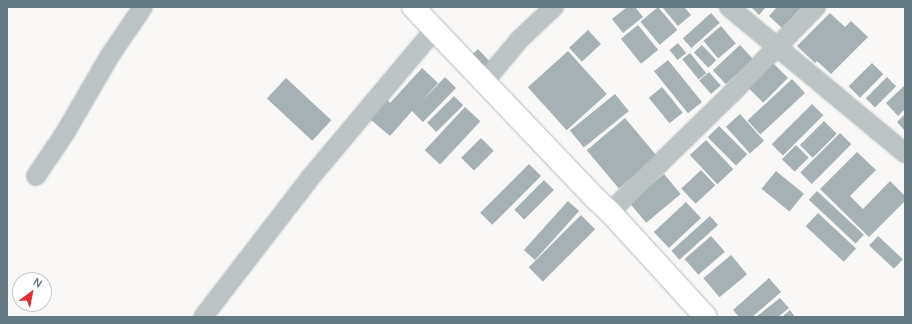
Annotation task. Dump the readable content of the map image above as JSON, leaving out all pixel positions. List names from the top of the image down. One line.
{"north":"top right"}
